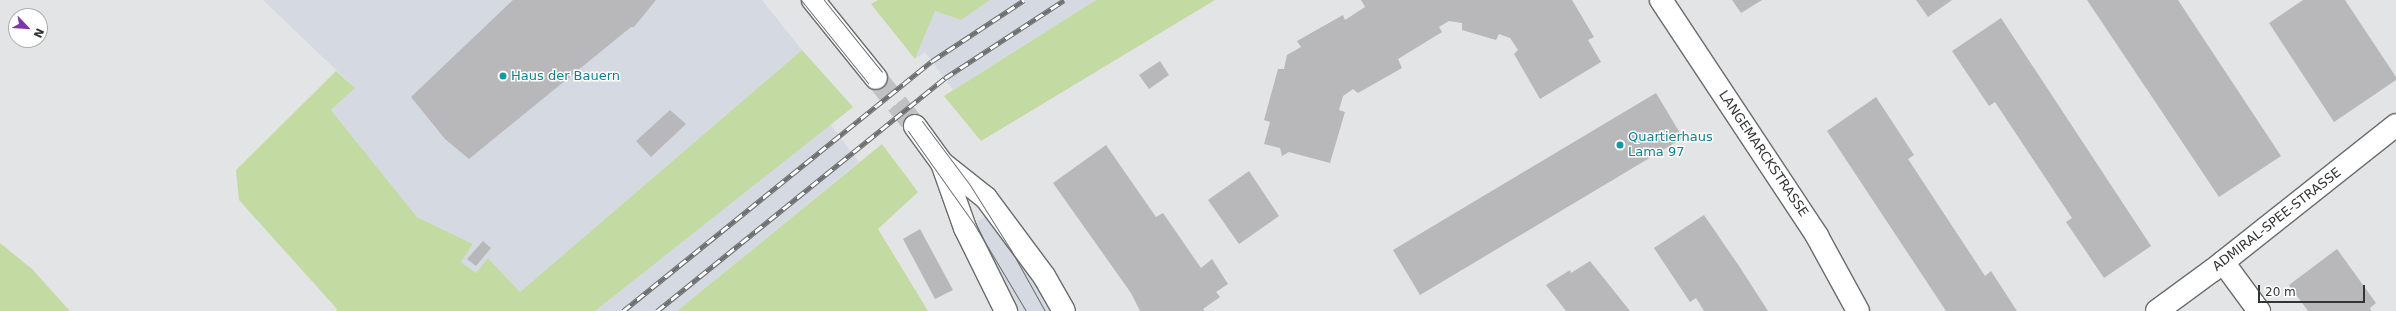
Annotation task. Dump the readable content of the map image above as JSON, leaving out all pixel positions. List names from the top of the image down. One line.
{"streets":{"street":["LANGEMARCKSTRASSE","ADMIRAL-SPEE-STRASSE"]},"places":["Haus der Bauern","Quartierhaus Lama 97"],"scale_bar":"20 m","north":"bottom right"}
